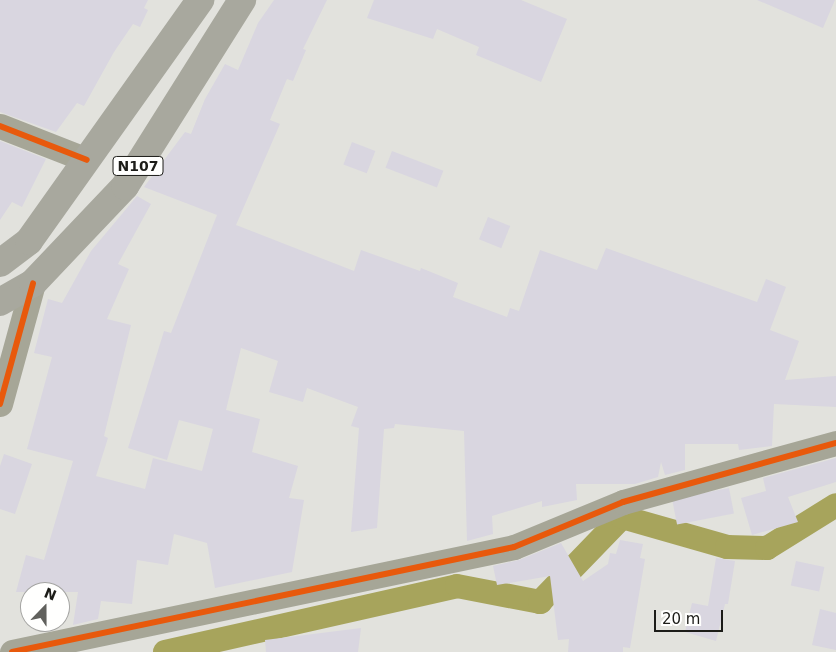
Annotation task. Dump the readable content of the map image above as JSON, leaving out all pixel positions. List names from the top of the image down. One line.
{"streets":{"highway":["N107"]},"scale_bar":"20 m","north":"top"}
